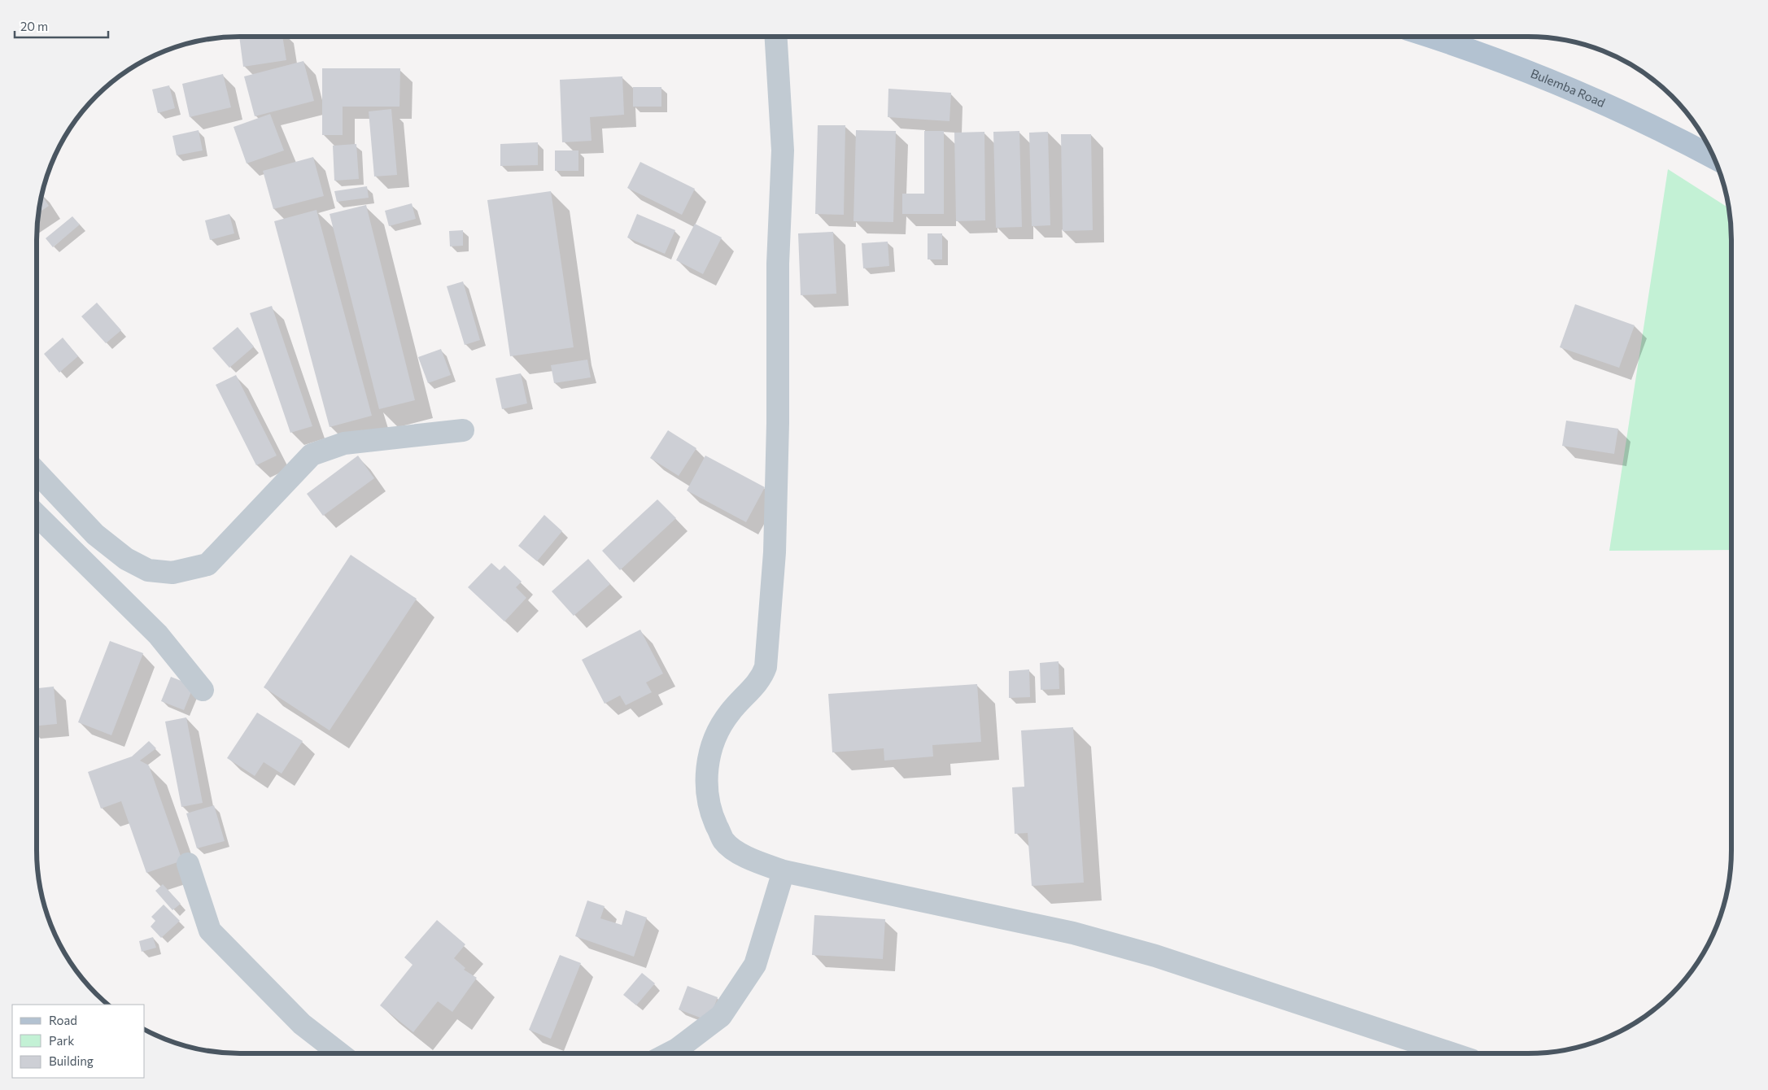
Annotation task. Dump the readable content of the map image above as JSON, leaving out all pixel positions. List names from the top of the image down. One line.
{"streets":{"main road":["Bulemba Road"]},"legend":["Road","Park","Building"],"scale_bar":"20 m"}
